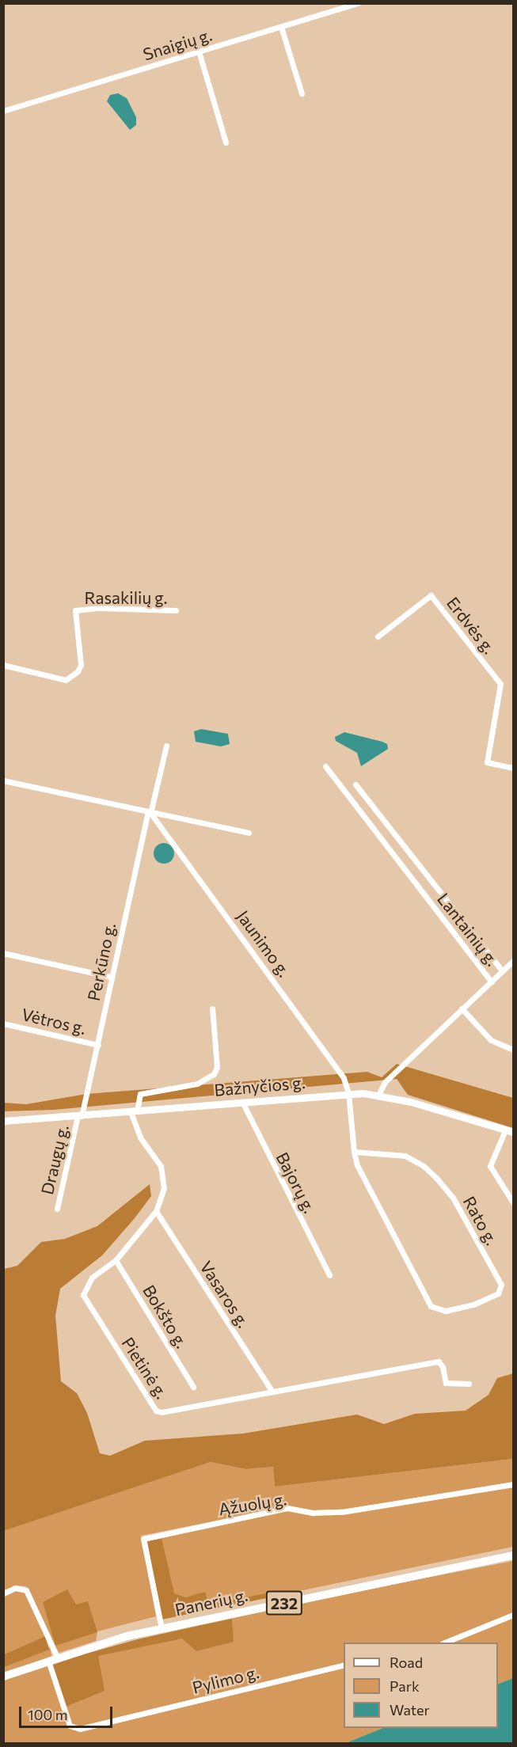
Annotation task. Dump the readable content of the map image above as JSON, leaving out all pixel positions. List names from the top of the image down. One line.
{"streets":{"main road":["Bažnyčios g.","Panerių g.","232"],"street":["Snaigių g.","Rasakilių g.","Erdvės g.","Lantainių g.","Jaunimo g.","Perkūno g.","Vėtros g.","Draugų g.","Bajorų g.","Rato g.","Vasaros g.","Bokšto g.","Pietinė g.","Ąžuolų g.","Pylimo g."]},"crossings":[["Lantainių g.","Bažnyčios g."],["Jaunimo g.","Perkūno g."],["Jaunimo g.","Bažnyčios g."],["Jaunimo g.","Rato g."],["Perkūno g.","Vėtros g."],["Perkūno g.","Bažnyčios g."],["Perkūno g.","Draugų g."],["Bažnyčios g.","Draugų g."],["Bažnyčios g.","Bajorų g."],["Bažnyčios g.","Rato g."],["Bažnyčios g.","Pietinė g."],["Vasaros g.","Pietinė g."],["Bokšto g.","Pietinė g."],["Ąžuolų g.","Panerių g."],["Panerių g.","Pylimo g."]],"legend":["Road","Park","Water"],"scale_bar":"100 m"}
